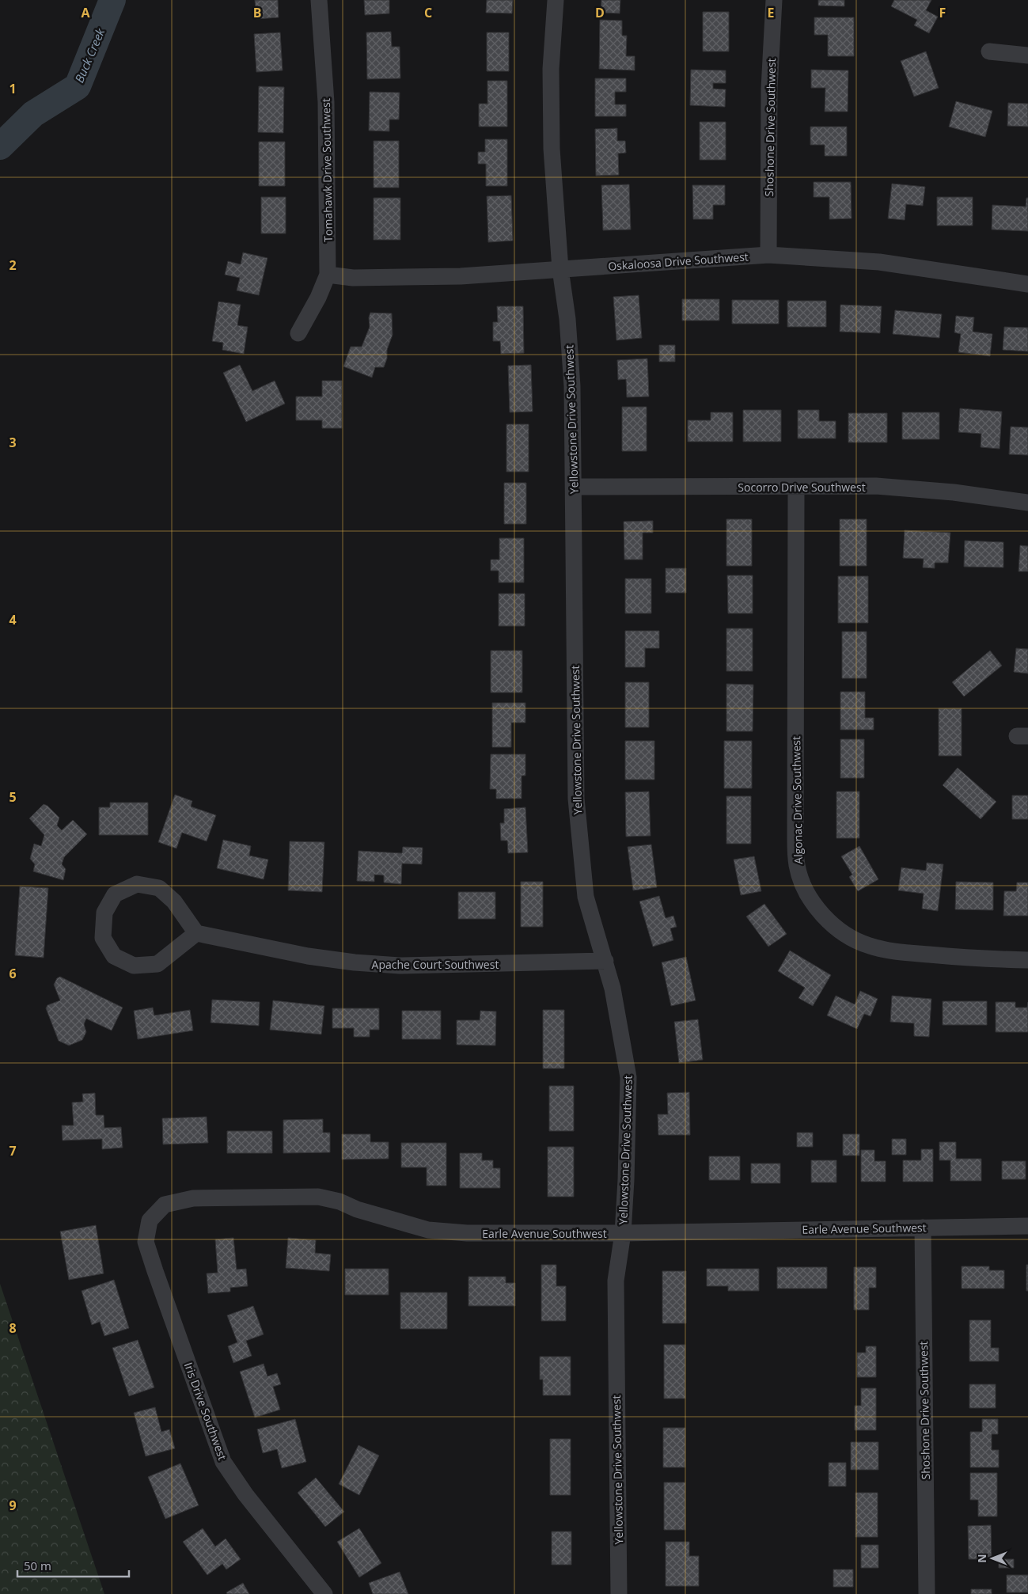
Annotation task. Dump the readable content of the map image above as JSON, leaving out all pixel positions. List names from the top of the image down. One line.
{"streets":{"street":["Shoshone Drive Southwest","Tomahawk Drive Southwest","Oskaloosa Drive Southwest","Yellowstone Drive Southwest","Socorro Drive Southwest","Algonac Drive Southwest","Apache Court Southwest","Earle Avenue Southwest","Iris Drive Southwest"]},"crossings":[["Shoshone Drive Southwest","Oskaloosa Drive Southwest"],["Shoshone Drive Southwest","Earle Avenue Southwest"],["Tomahawk Drive Southwest","Oskaloosa Drive Southwest"],["Oskaloosa Drive Southwest","Yellowstone Drive Southwest"],["Yellowstone Drive Southwest","Socorro Drive Southwest"],["Yellowstone Drive Southwest","Apache Court Southwest"],["Yellowstone Drive Southwest","Earle Avenue Southwest"],["Socorro Drive Southwest","Algonac Drive Southwest"],["Earle Avenue Southwest","Iris Drive Southwest"]],"water":["Buck Creek"],"scale_bar":"50 m","north":"left","grid":{"columns":["A","B","C","D","E","F"],"rows":["1","2","3","4","5","6","7","8","9"]}}
